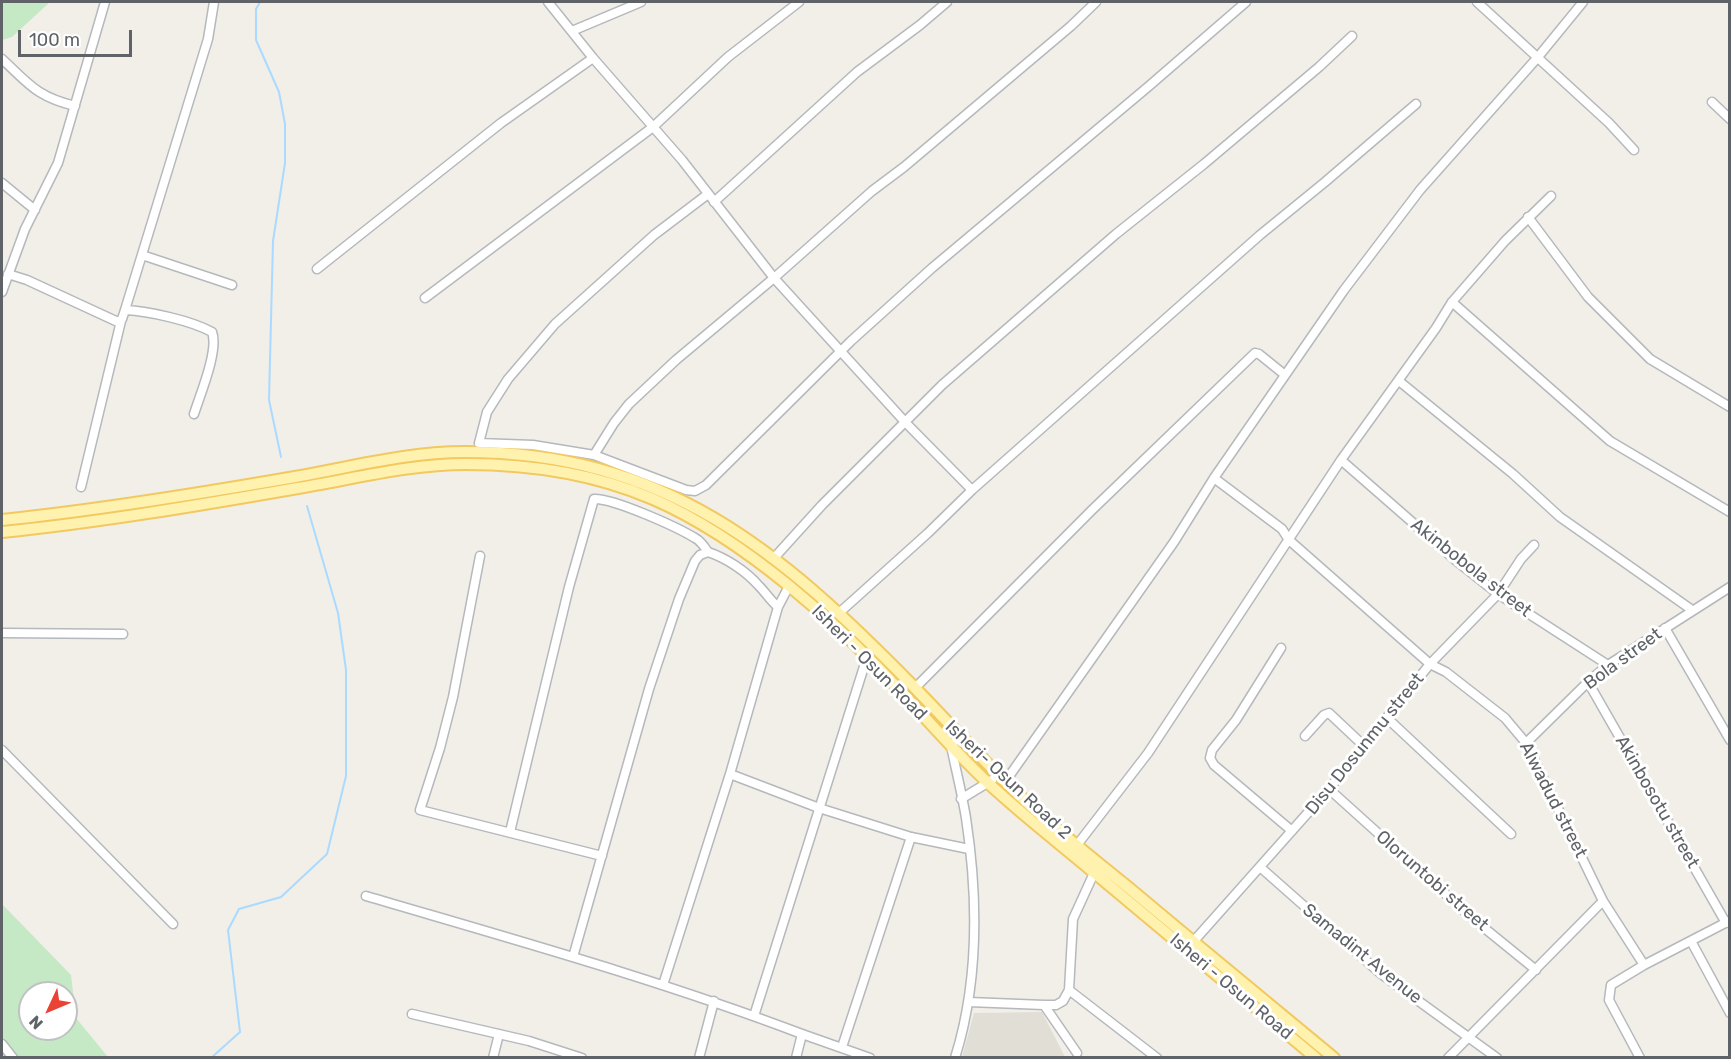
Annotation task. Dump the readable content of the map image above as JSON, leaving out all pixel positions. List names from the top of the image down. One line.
{"streets":{"main road":["Isheri - Osun Road","Isheri- Osun Road 2"],"street":["Akinbobola street","Bola street","Disu Dosunmu street","Alwadud street","Akinbosotu street","Oloruntobi street","Samadint Avenue"]},"crossings":[["Akinbobola street","Bola street"],["Akinbobola street","Disu Dosunmu street"],["Bola street","Alwadud street"],["Bola street","Akinbosotu street"],["Disu Dosunmu street","Isheri- Osun Road 2"],["Disu Dosunmu street","Alwadud street"],["Disu Dosunmu street","Oloruntobi street"],["Disu Dosunmu street","Samadint Avenue"]],"scale_bar":"100 m","north":"bottom left"}
